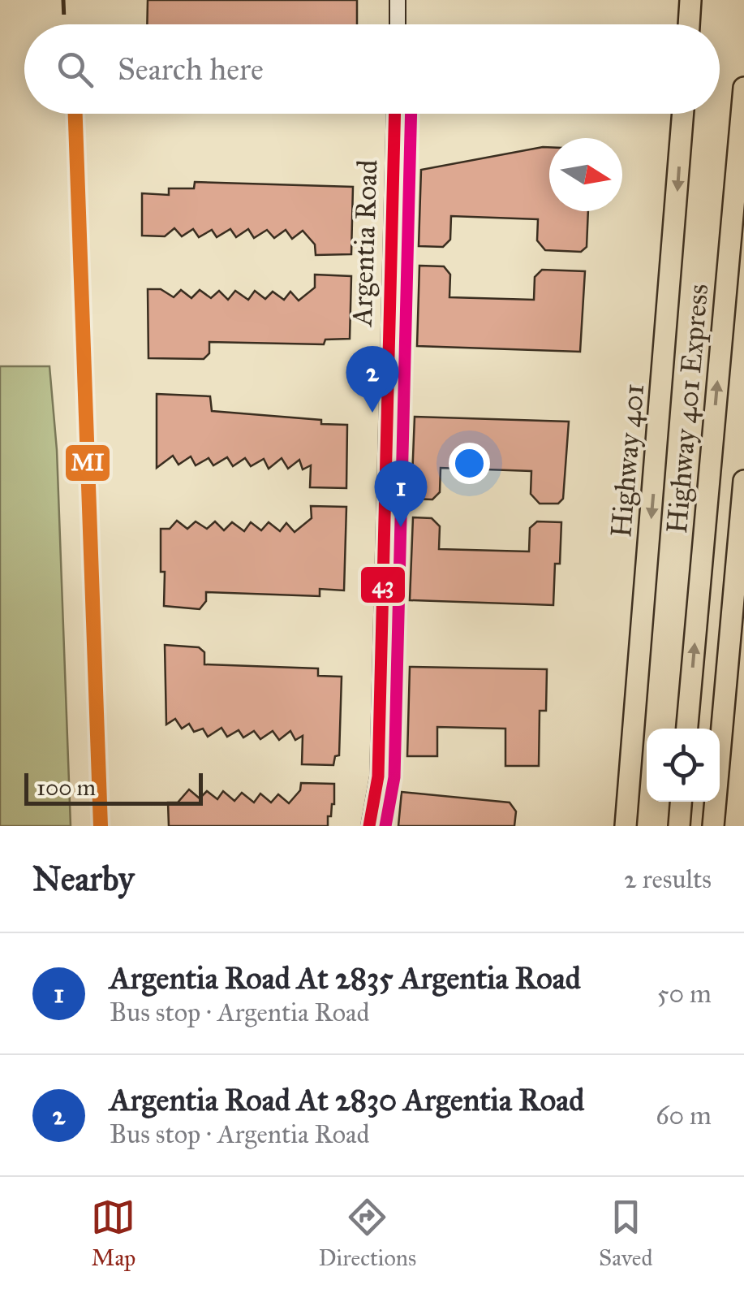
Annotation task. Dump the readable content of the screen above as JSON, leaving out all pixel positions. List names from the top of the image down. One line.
{"streets":{"highway":["Highway 401 Express","Highway 401"],"street":["Argentia Road"]},"lines":["transit line MI","transit line 43"],"scale_bar":"100 m","north":"right","page":{"search":"Search here","pins":["2","1"],"scale":"100 m","heading":["Nearby","2 results"],"list":[{"mark":"1","name":"Argentia Road At 2835 Argentia Road","note":"Bus stop · Argentia Road","value":"50 m"},{"mark":"2","name":"Argentia Road At 2830 Argentia Road","note":"Bus stop · Argentia Road","value":"60 m"}],"nav":["Map","Directions","Saved"]}}
